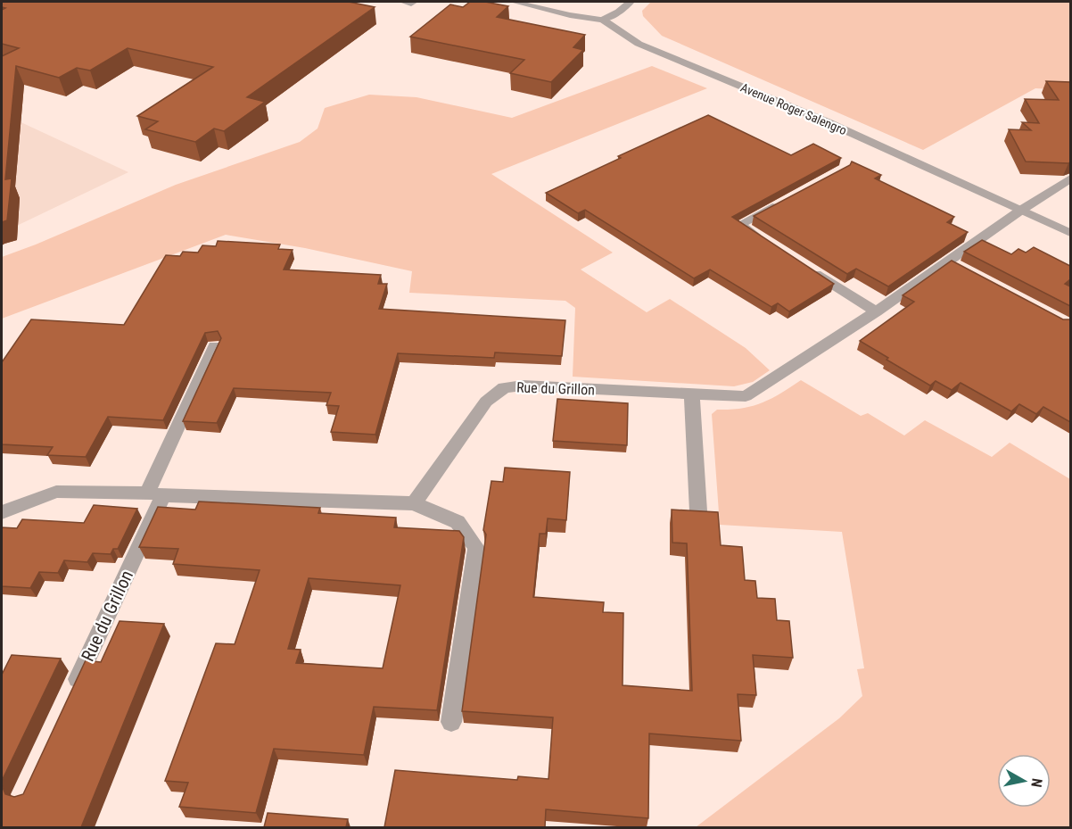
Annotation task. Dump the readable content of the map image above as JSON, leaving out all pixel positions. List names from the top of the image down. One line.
{"streets":{"street":["Avenue Roger Salengro","Rue du Grillon"]},"crossings":[["Avenue Roger Salengro","Rue du Grillon"]],"north":"right"}
